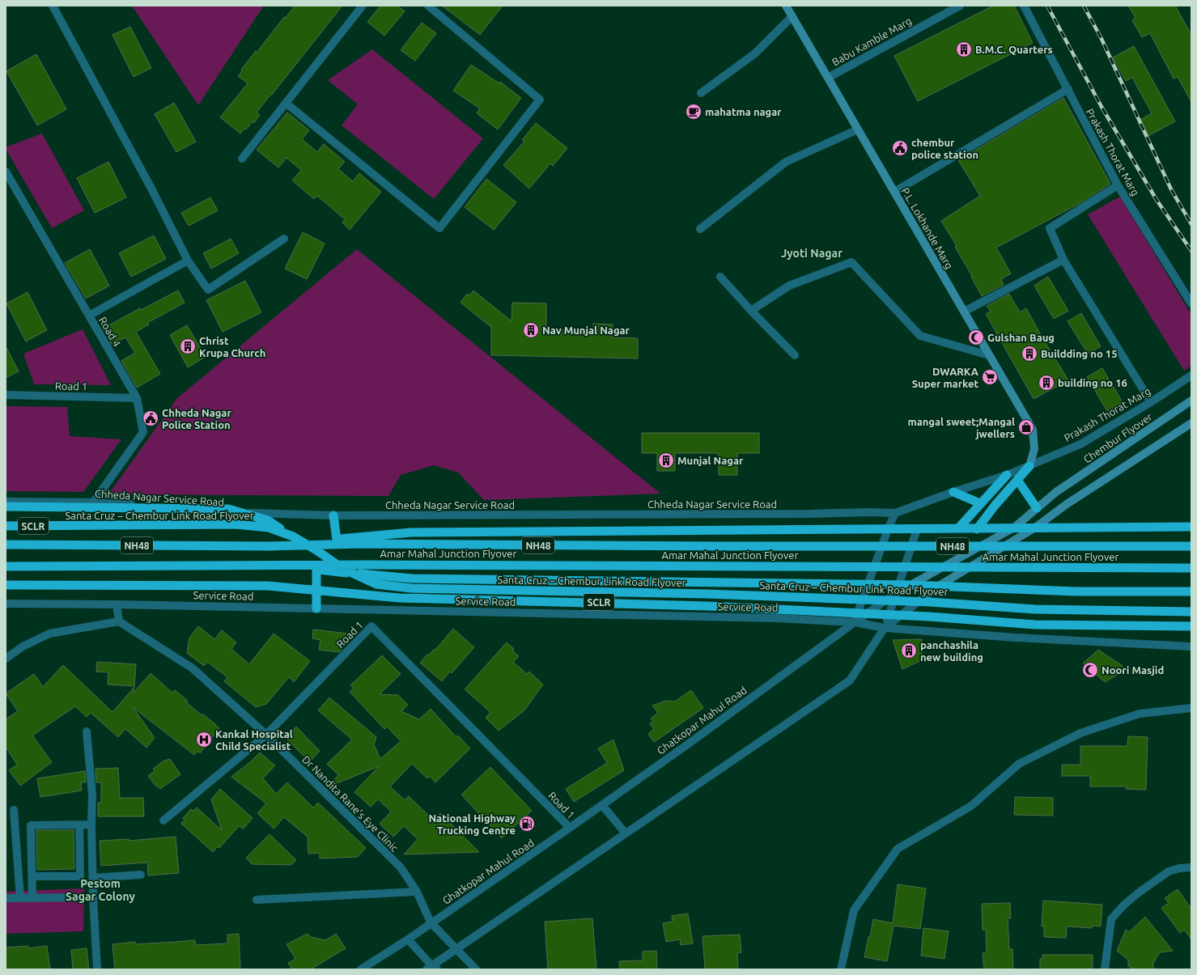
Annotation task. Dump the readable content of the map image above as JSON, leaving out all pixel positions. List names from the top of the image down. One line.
{"streets":{"highway":["Santa Cruz – Chembur Link Road Flyover","SCLR","NH48","Amar Mahal Junction Flyover"],"main road":["P.L. Lokhande Marg","Chembur Flyover"],"street":["Babu Kamble Marg","Prakash Thorat Marg","Road 4","Road 1","Chheda Nagar Service Road","Service Road","Ghatkopar Mahul Road","Dr Nandita Rane's Eye Clinic"]},"crossings":[["Babu Kamble Marg","P.L. Lokhande Marg"],["Prakash Thorat Marg","P.L. Lokhande Marg"],["Prakash Thorat Marg","Chheda Nagar Service Road"],["Road 4","Road 1"],["Road 4","Chheda Nagar Service Road"],["Road 1","Ghatkopar Mahul Road"],["Road 1","Dr Nandita Rane's Eye Clinic"],["NH48","Amar Mahal Junction Flyover"],["Service Road","Ghatkopar Mahul Road"],["Ghatkopar Mahul Road","Dr Nandita Rane's Eye Clinic"]],"districts":["Jyoti Nagar","Pestom Sagar Colony"],"places":{"building":["B.M.C. Quarters","Nav Munjal Nagar","Christ Krupa Church","Buildding no 15","building no 16","Munjal Nagar","panchashila new building"],"cafe":["mahatma nagar"],"public building":["chembur police station","Chheda Nagar Police Station"],"mosque":["Gulshan Baug","Noori Masjid"],"supermarket":["DWARKA Super market"],"shop":["mangal sweet;Mangal jwellers"],"hospital":["Kankal Hospital Child Specialist"],"fuel station":["National Highway Trucking Centre"]}}
